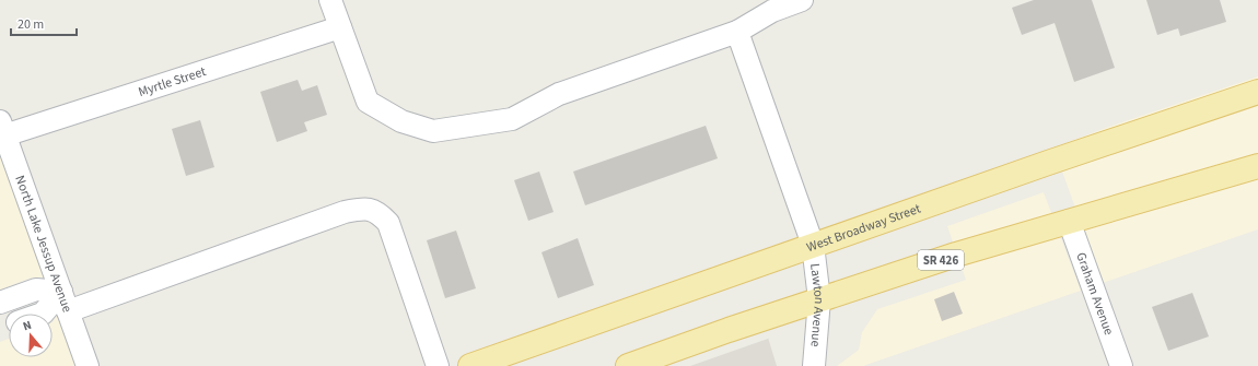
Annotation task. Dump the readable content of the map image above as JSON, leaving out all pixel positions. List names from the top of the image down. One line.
{"streets":{"main road":["West Broadway Street","SR 426"],"street":["Myrtle Street","North Lake Jessup Avenue","Graham Avenue","Lawton Avenue"]},"crossings":[["Myrtle Street","North Lake Jessup Avenue"],["West Broadway Street","Lawton Avenue"],["SR 426","Graham Avenue"],["SR 426","Lawton Avenue"]],"scale_bar":"20 m","north":"top"}
